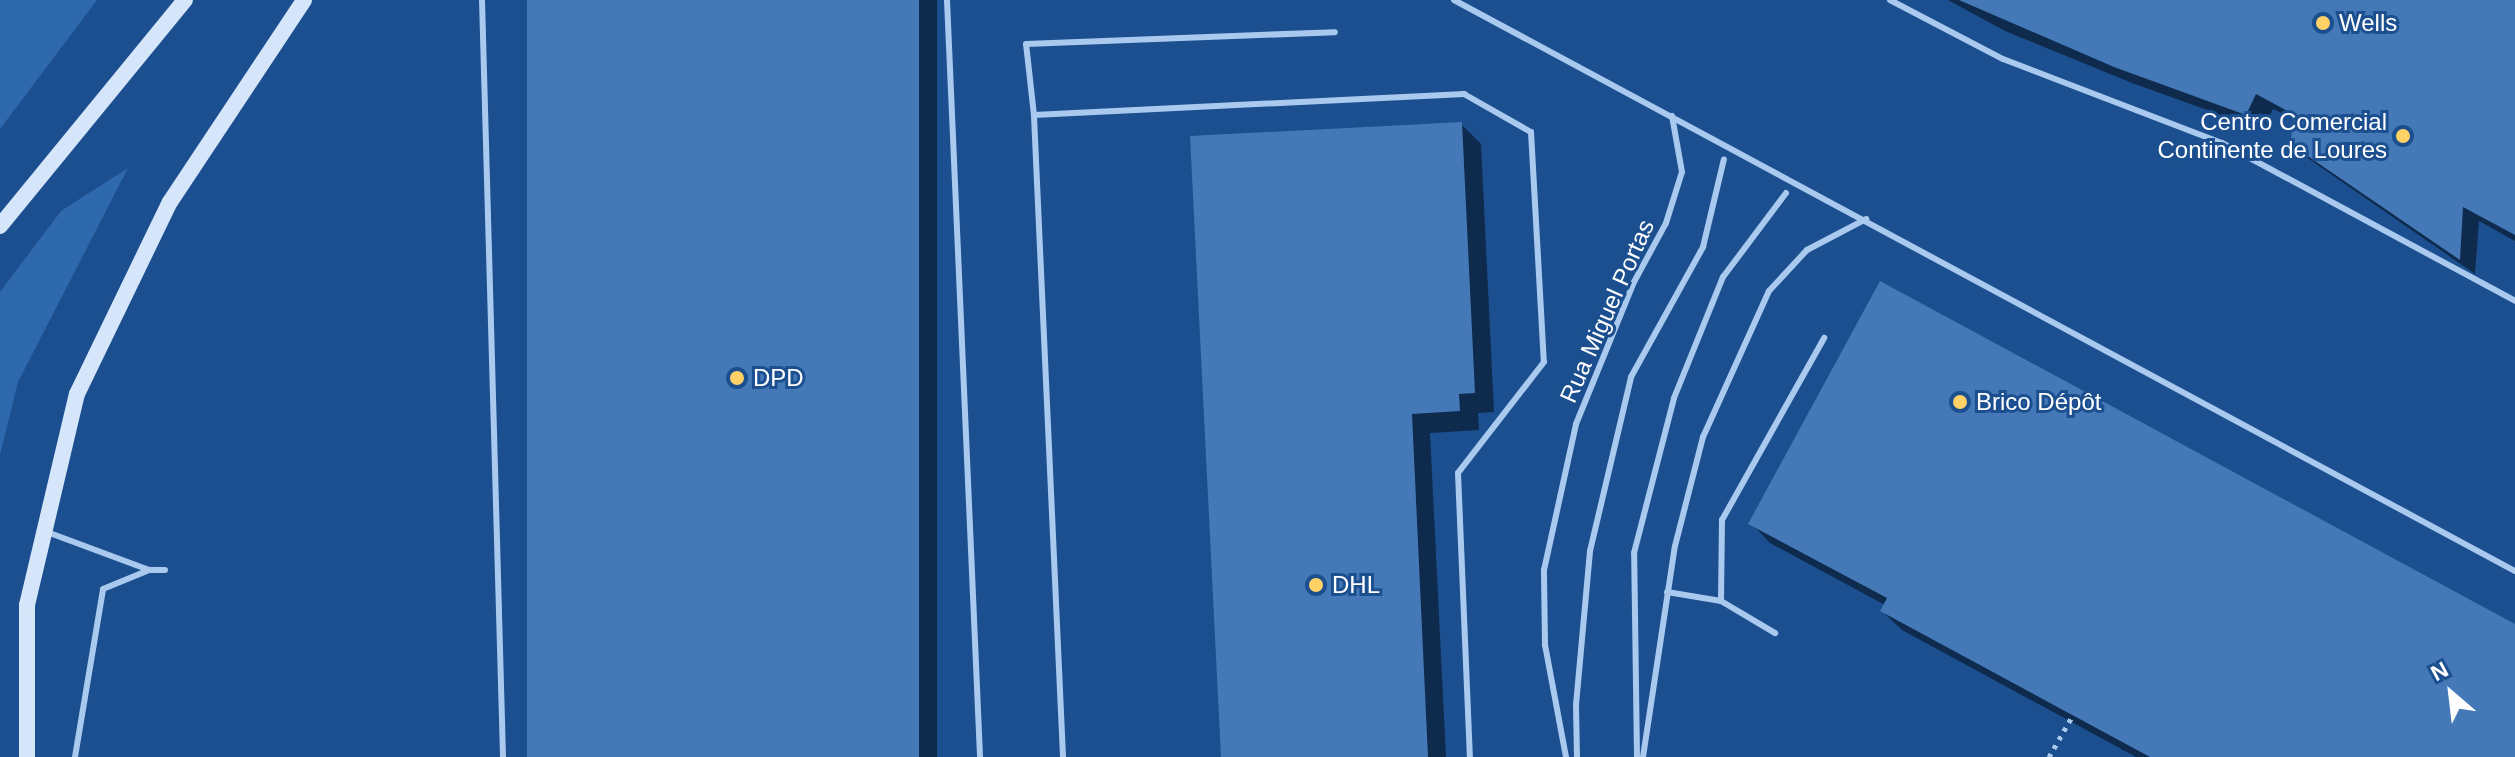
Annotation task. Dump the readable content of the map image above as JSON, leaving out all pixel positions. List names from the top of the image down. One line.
{"streets":{"lane":["Rua Miguel Portas"]},"places":["Wells","Centro Comercial Continente de Loures","DPD","Brico Dépôt","DHL"],"north":"top left"}
